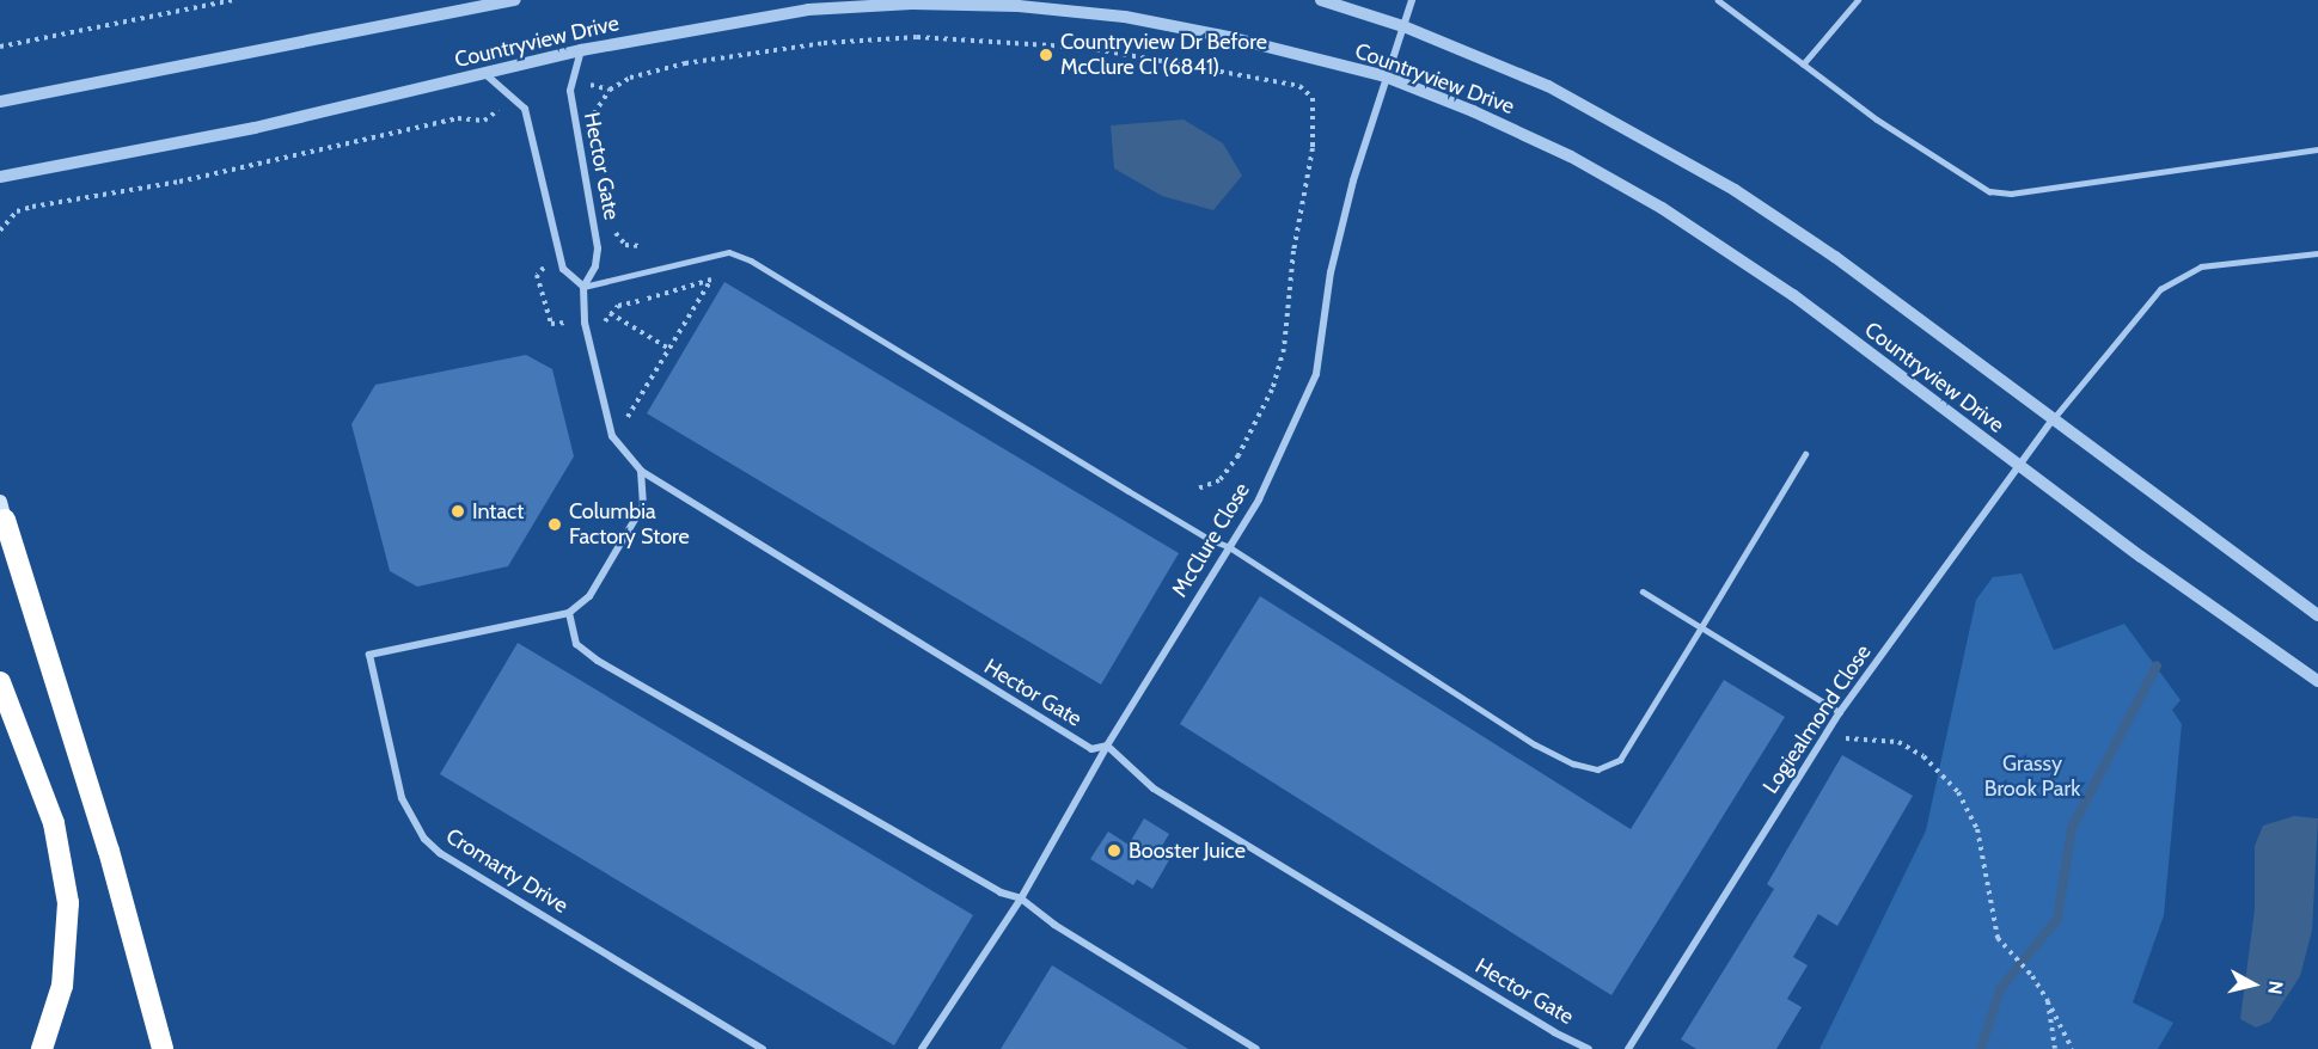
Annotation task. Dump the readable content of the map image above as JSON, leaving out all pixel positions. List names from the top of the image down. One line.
{"streets":{"street":["Countryview Drive","Hector Gate","McClure Close","Logiealmond Close","Cromarty Drive"]},"crossings":[["Countryview Drive","Hector Gate"],["Countryview Drive","McClure Close"],["Countryview Drive","Logiealmond Close"],["Hector Gate","McClure Close"]],"parks":["Grassy Brook Park"],"places":["Countryview Dr Before McClure Cl (6841)","Intact","Columbia Factory Store","Booster Juice"],"north":"right"}
